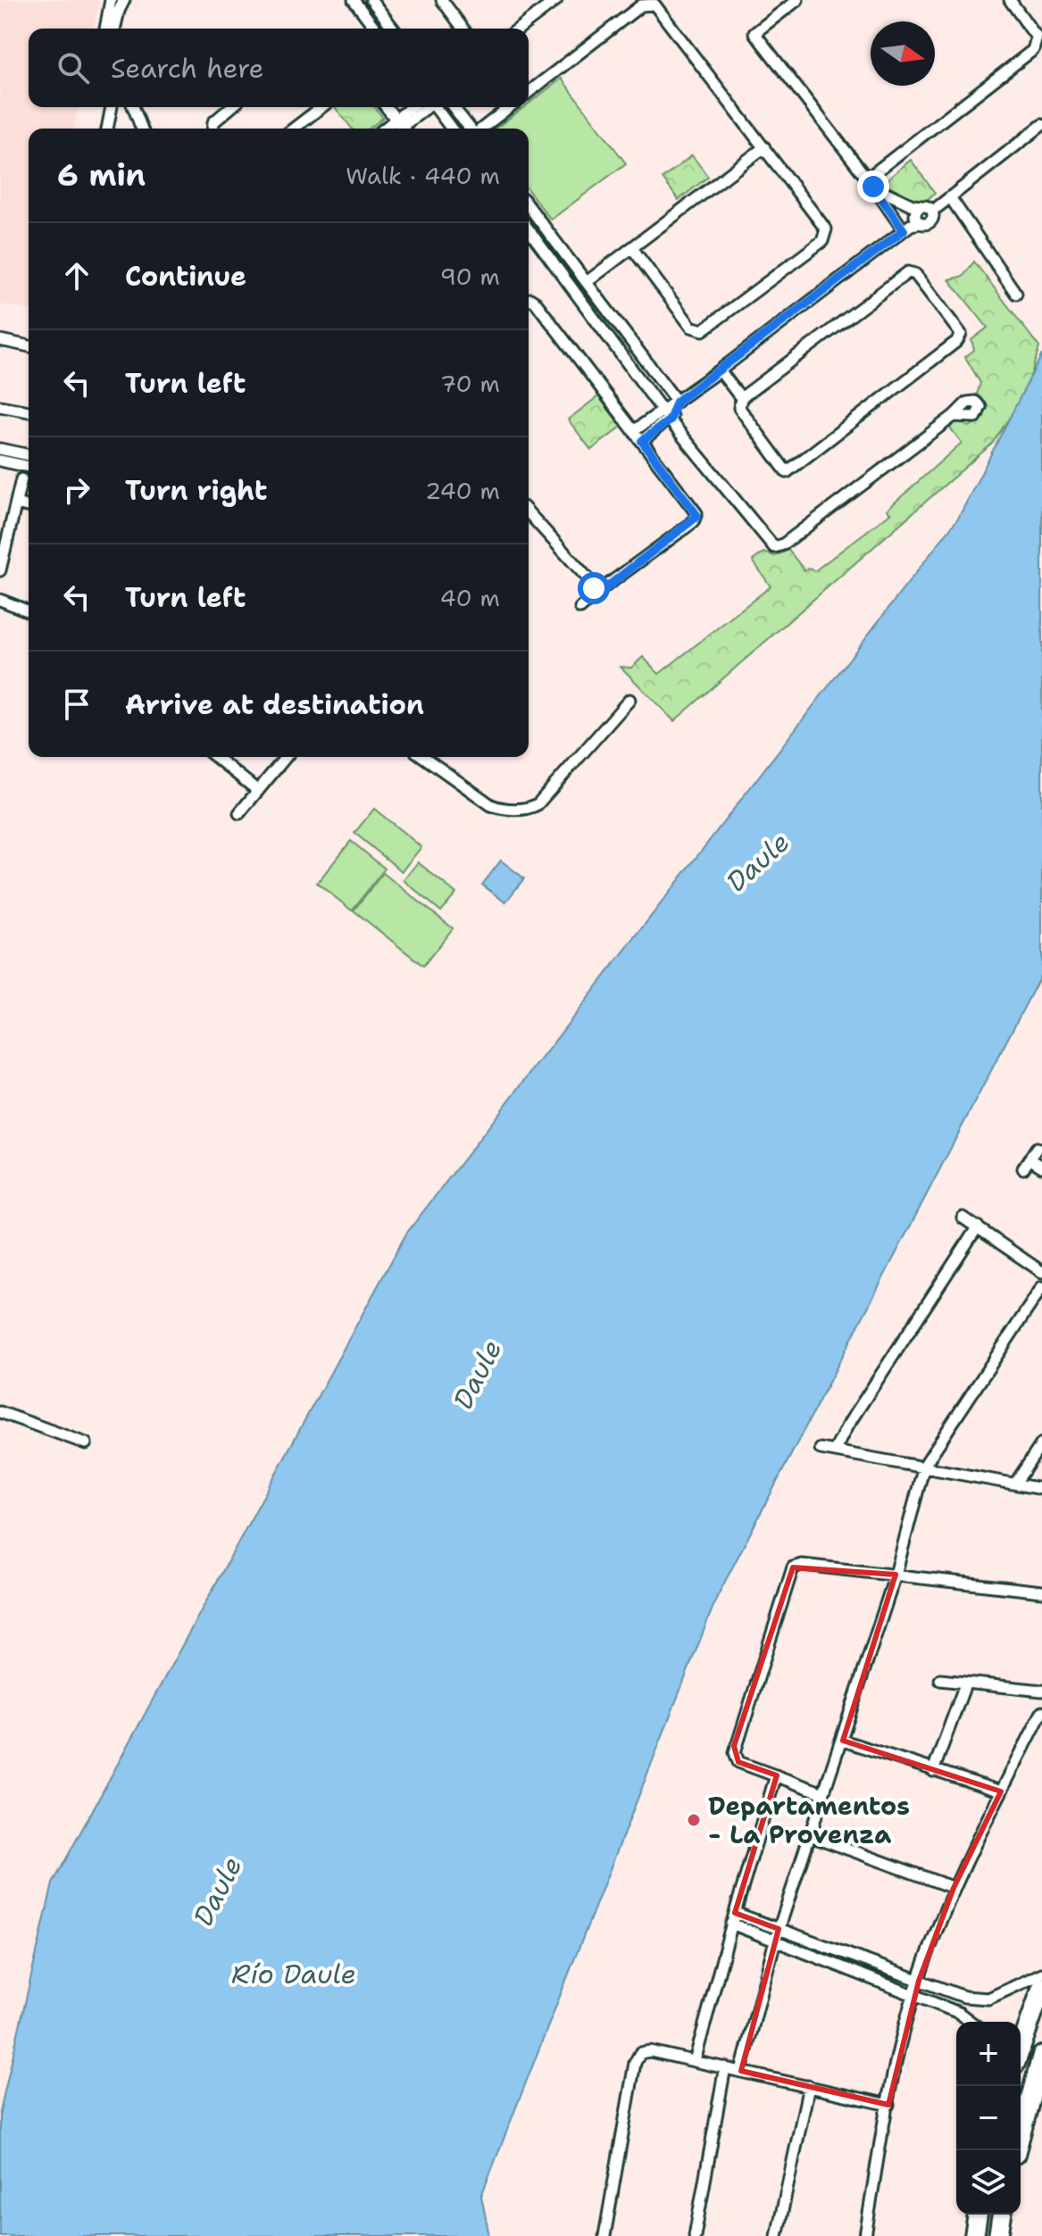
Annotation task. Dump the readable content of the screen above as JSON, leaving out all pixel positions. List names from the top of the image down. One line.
{"water":["Daule","Río Daule"],"places":["Departamentos - La Provenza"],"north":"right","page":{"search":"Search here","heading":["6 min","Walk · 440 m"],"list":[["Continue","90 m"],["Turn left","70 m"],["Turn right","240 m"],["Turn left","40 m"],"Arrive at destination"],"map_buttons":["+","−"]}}
